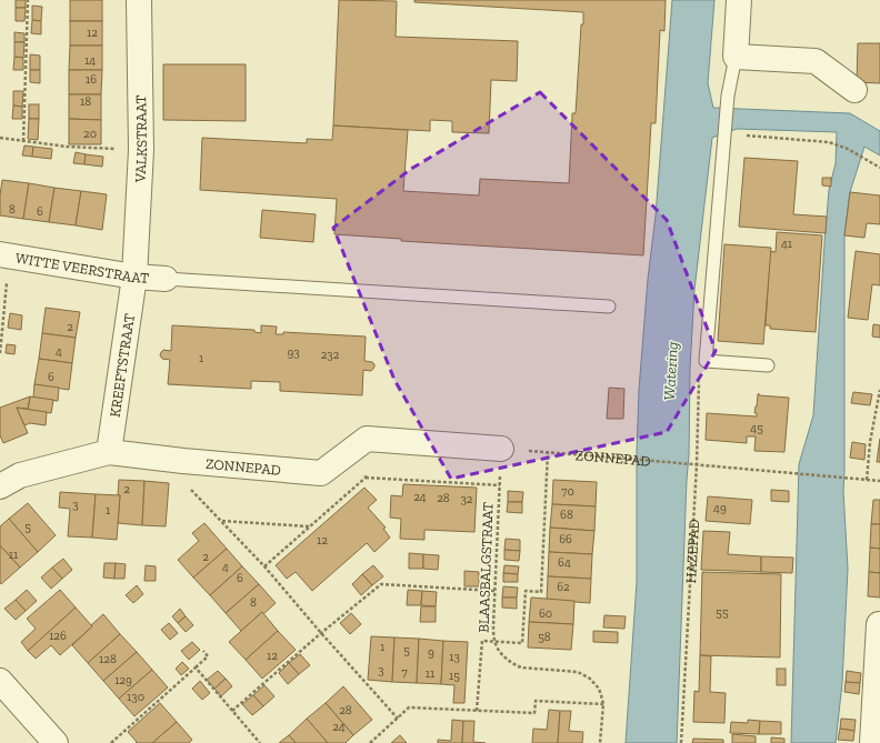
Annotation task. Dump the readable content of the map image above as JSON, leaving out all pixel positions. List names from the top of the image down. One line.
{"streets":{"street":["VALKSTRAAT","WITTE VEERSTRAAT","KREEFTSTRAAT","ZONNEPAD"],"path":["HAZEPAD","BLAASBALGSTRAAT"]},"crossings":[["VALKSTRAAT","WITTE VEERSTRAAT"],["VALKSTRAAT","KREEFTSTRAAT"],["WITTE VEERSTRAAT","KREEFTSTRAAT"],["KREEFTSTRAAT","ZONNEPAD"],["ZONNEPAD","HAZEPAD"],["ZONNEPAD","BLAASBALGSTRAAT"]],"water":["Watering"],"house_numbers":["12","14","16","18","20","8","6","41","2","4","93","232","1","6","45","2","70","24","28","32","3","49","1","68","5","66","12","11","2","64","4","6","62","8","55","60","126","58","1","5","9","12","13","128","3","7","11","15","129","130","28","24"]}
